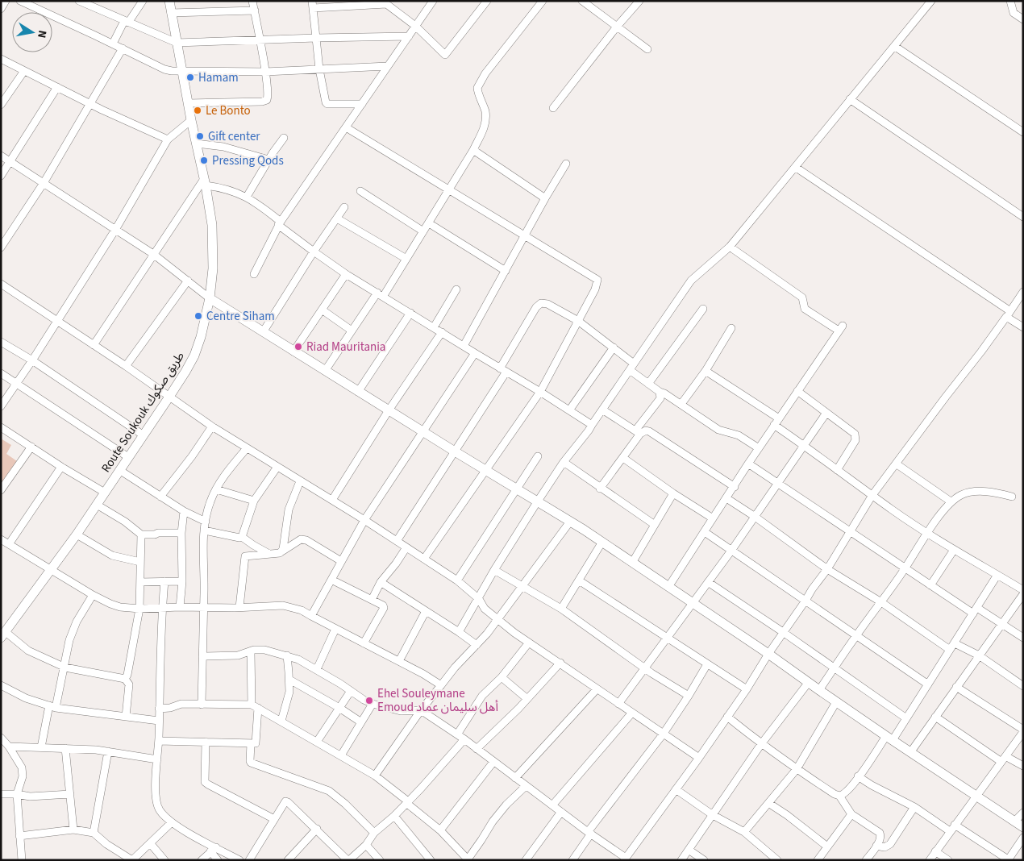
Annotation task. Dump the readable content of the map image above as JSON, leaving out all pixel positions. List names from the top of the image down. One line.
{"streets":{"street":["Route Soukouk طريق صكوك"]},"places":["Hamam","Le Bonto","Gift center","Pressing Qods","Centre Siham","Riad Mauritania","Ehel Souleymane Emoud أهل سليمان عماد"],"north":"right"}
